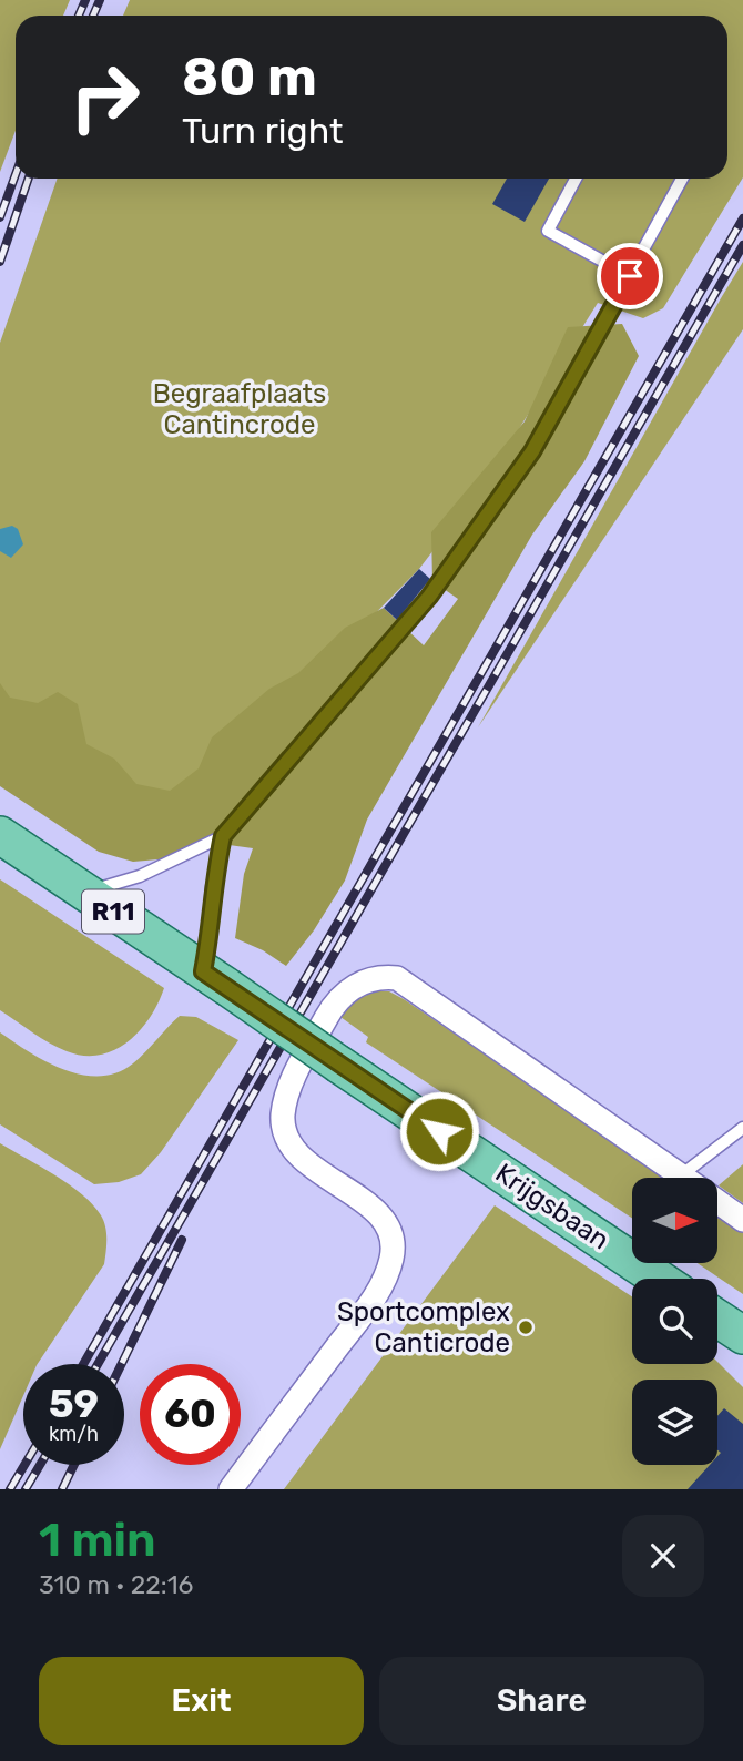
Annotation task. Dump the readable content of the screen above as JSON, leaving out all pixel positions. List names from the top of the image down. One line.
{"streets":{"main road":["R11","Krijgsbaan"]},"parks":["Begraafplaats Cantincrode"],"places":["Sportcomplex Canticrode"],"north":"right","page":{"turn":["80 m","Turn right"],"speed":"59 km/h","limit":"60","heading":["1 min","310 m · 22:16"],"buttons":["Exit","Share"]}}
